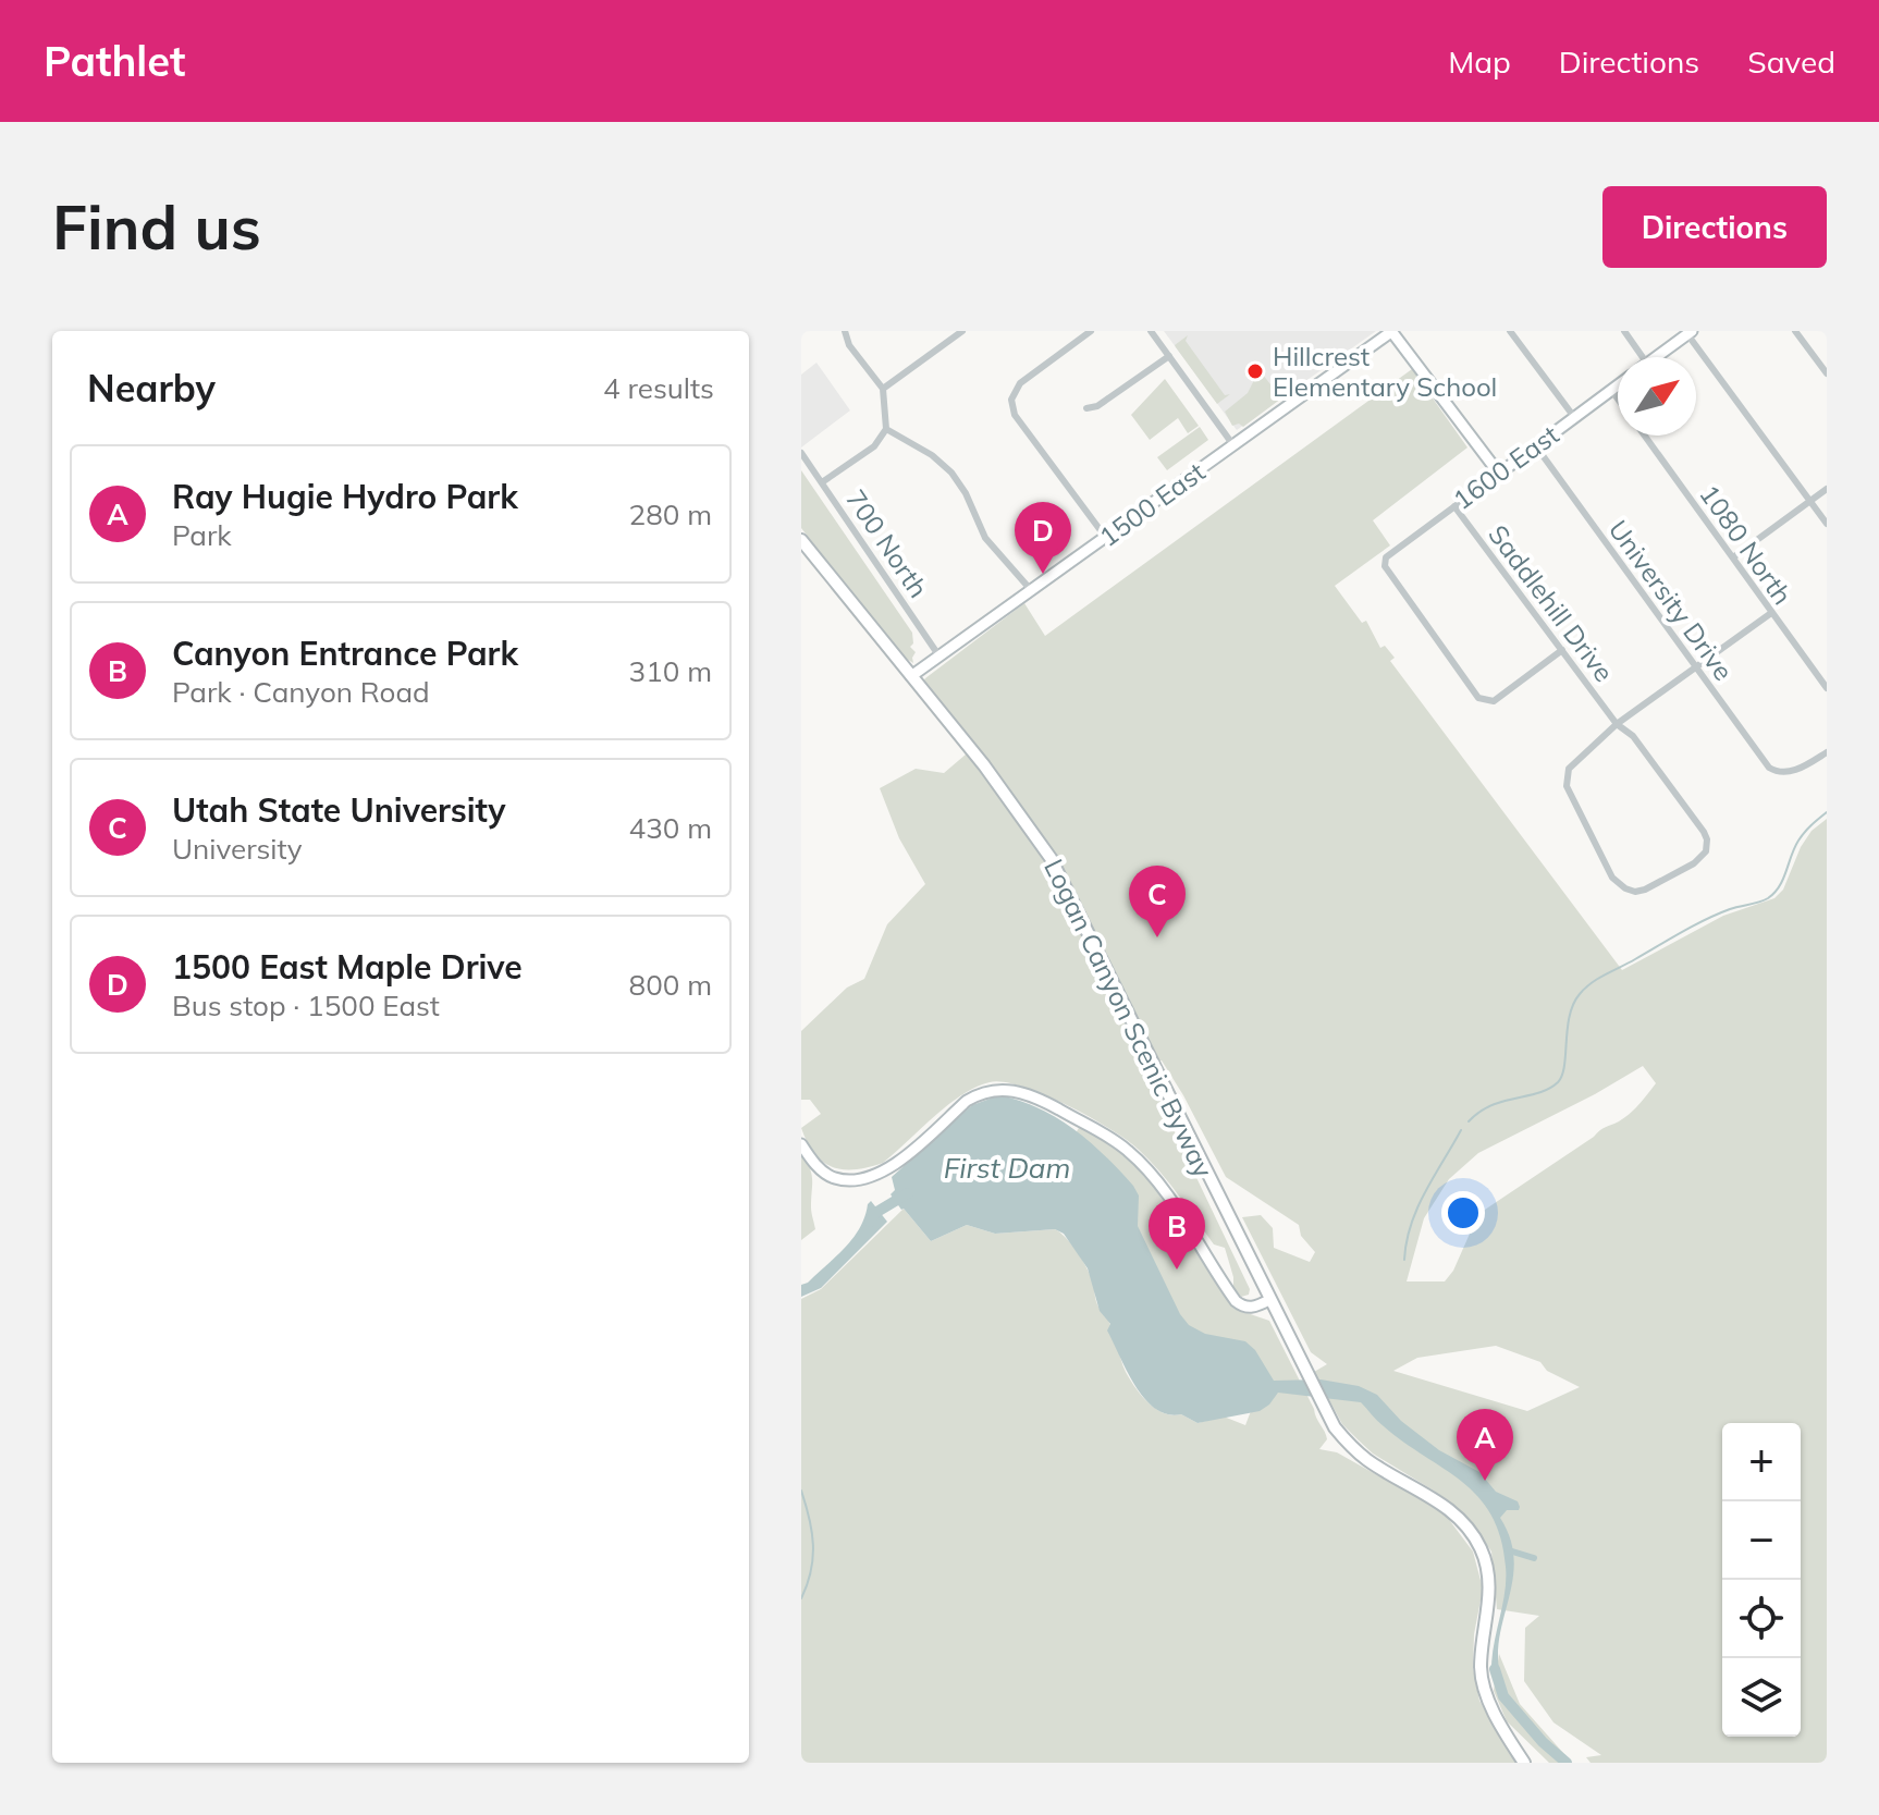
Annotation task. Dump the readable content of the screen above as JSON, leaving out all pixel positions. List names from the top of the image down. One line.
{"streets":{"main road":["Logan Canyon Scenic Byway"],"street":["1600 East","1500 East","700 North","1080 North","University Drive","Saddlehill Drive"]},"crossings":[["1600 East","University Drive"],["1600 East","Saddlehill Drive"],["1500 East","700 North"],["1500 East","Logan Canyon Scenic Byway"]],"water":["First Dam"],"places":["Hillcrest Elementary School"],"north":"top right","page":{"header":"Pathlet","nav":["Map","Directions","Saved"],"buttons":"Directions","title":"Find us","heading":["Nearby","4 results"],"list":[{"mark":"A","name":"Ray Hugie Hydro Park","note":"Park","value":"280 m"},{"mark":"B","name":"Canyon Entrance Park","note":"Park · Canyon Road","value":"310 m"},{"mark":"C","name":"Utah State University","note":"University","value":"430 m"},{"mark":"D","name":"1500 East Maple Drive","note":"Bus stop · 1500 East","value":"800 m"}],"pins":["D","C","B","A"],"map_buttons":["+","−"]}}
